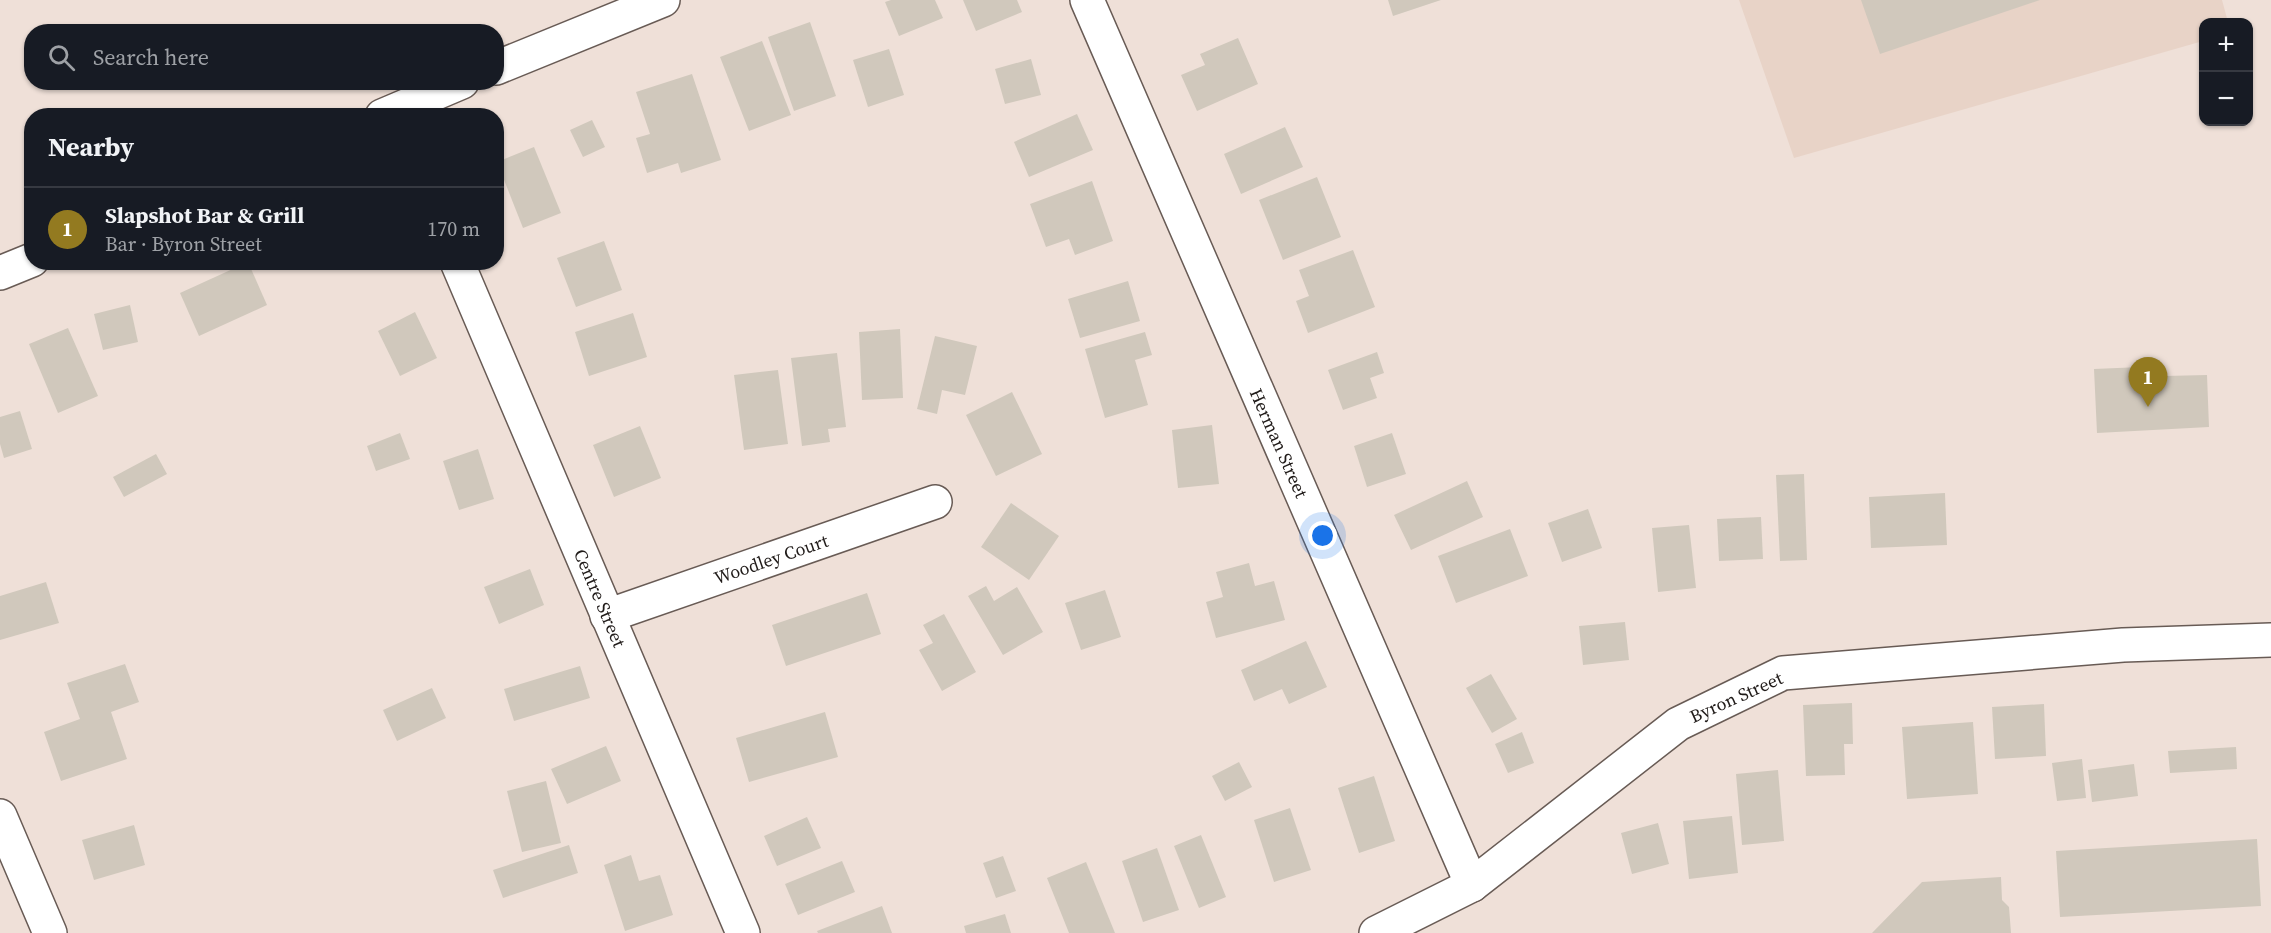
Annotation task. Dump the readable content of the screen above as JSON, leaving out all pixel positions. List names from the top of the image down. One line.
{"streets":{"street":["Herman Street","Woodley Court","Centre Street","Byron Street"]},"crossings":[["Herman Street","Byron Street"],["Woodley Court","Centre Street"]],"page":{"map_buttons":["+","−"],"search":"Search here","heading":"Nearby","list":[{"mark":"1","name":"Slapshot Bar & Grill","note":"Bar · Byron Street","value":"170 m"}],"pins":"1"}}
